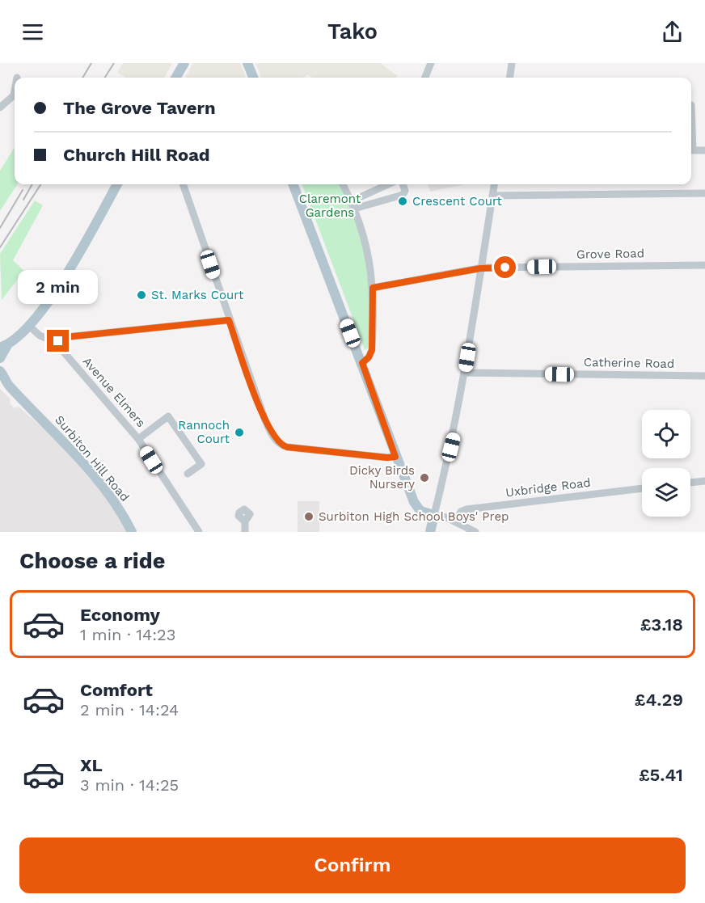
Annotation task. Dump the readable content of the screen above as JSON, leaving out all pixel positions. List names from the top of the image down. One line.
{"streets":{"main road":["Surbiton Hill Road"],"street":["Grove Road","Catherine Road","Avenue Elmers","Uxbridge Road"]},"parks":["Claremont Gardens"],"places":["Crescent Court","St. Marks Court","Rannoch Court","Dicky Birds Nursery","Surbiton High School Boys' Prep"],"page":{"header":"Tako","banner":["The Grove Tavern","Church Hill Road"],"bubble":"2 min","heading":"Choose a ride","list":[{"name":"Economy","note":"1 min · 14:23","value":"£3.18"},{"name":"Comfort","note":"2 min · 14:24","value":"£4.29"},{"name":"XL","note":"3 min · 14:25","value":"£5.41"}],"buttons":"Confirm"}}
